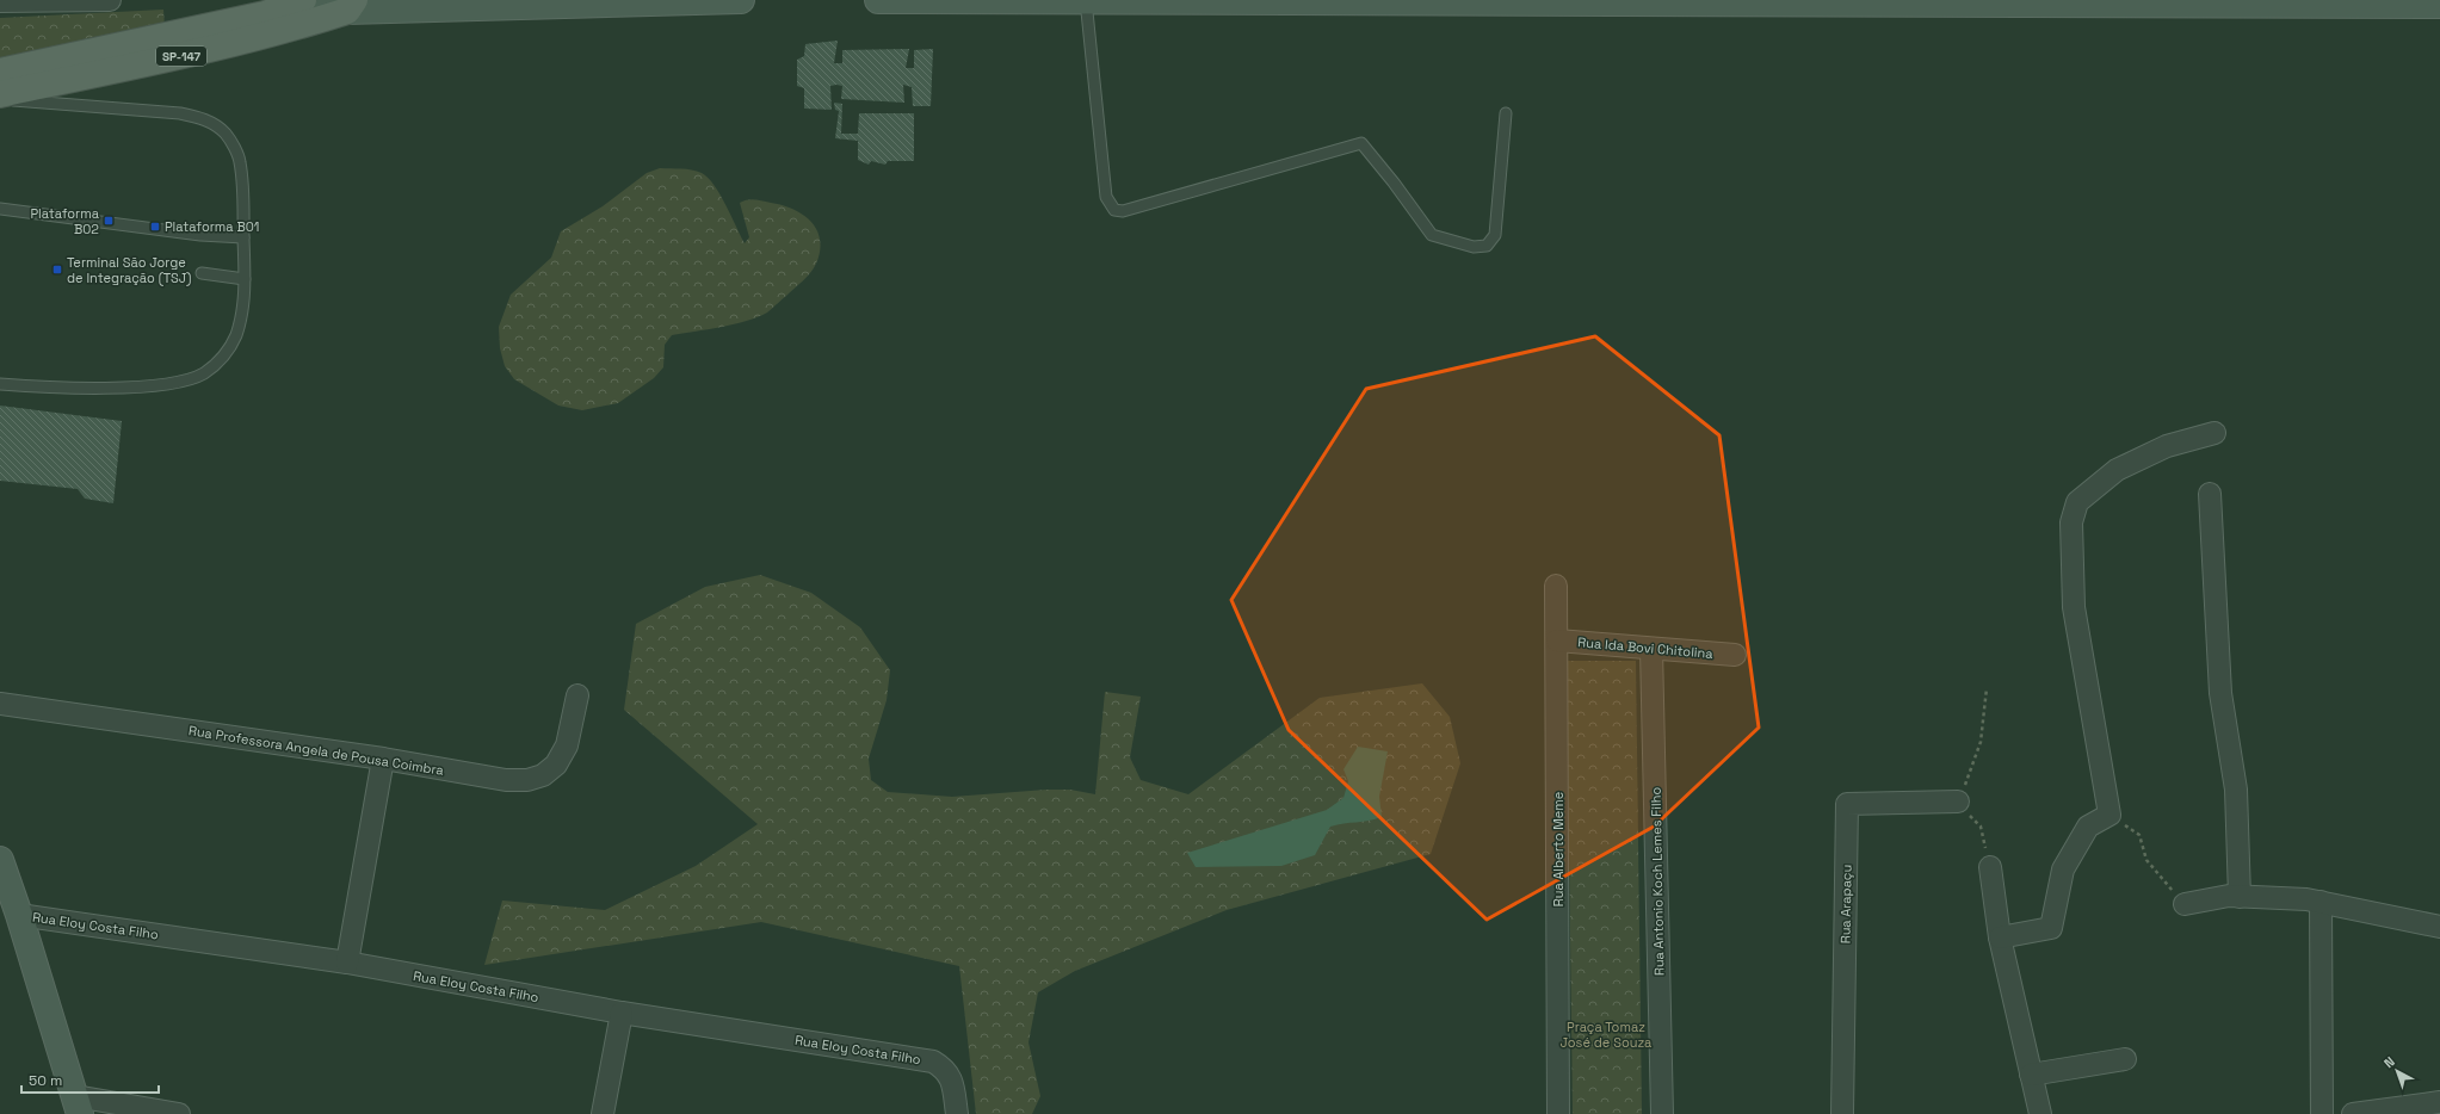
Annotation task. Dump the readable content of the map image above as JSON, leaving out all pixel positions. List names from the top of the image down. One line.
{"streets":{"main road":["SP-147"],"street":["Rua Ida Bovi Chitolina","Rua Professora Angela de Pousa Coimbra","Rua Alberto Meme","Rua Antonio Koch Lemes Filho","Rua Arapaçu","Rua Eloy Costa Filho"]},"crossings":[["Rua Ida Bovi Chitolina","Rua Alberto Meme"],["Rua Ida Bovi Chitolina","Rua Antonio Koch Lemes Filho"]],"parks":["Praça Tomaz José de Souza"],"places":{"transit":["Plataforma B02","Plataforma B01","Terminal São Jorge de Integração (TSJ)"]},"scale_bar":"50 m","north":"top left"}
